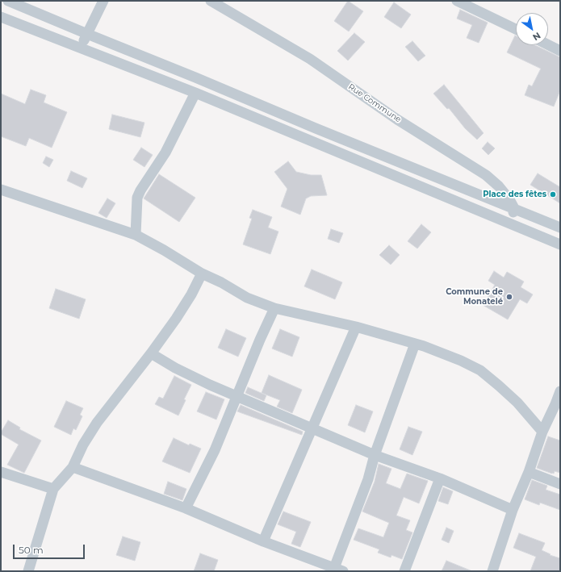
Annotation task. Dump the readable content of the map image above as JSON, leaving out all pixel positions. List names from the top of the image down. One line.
{"streets":{"street":["Rue Commune"]},"places":["Place des fêtes","Commune de Monatelé"],"scale_bar":"50 m","north":"bottom right"}
